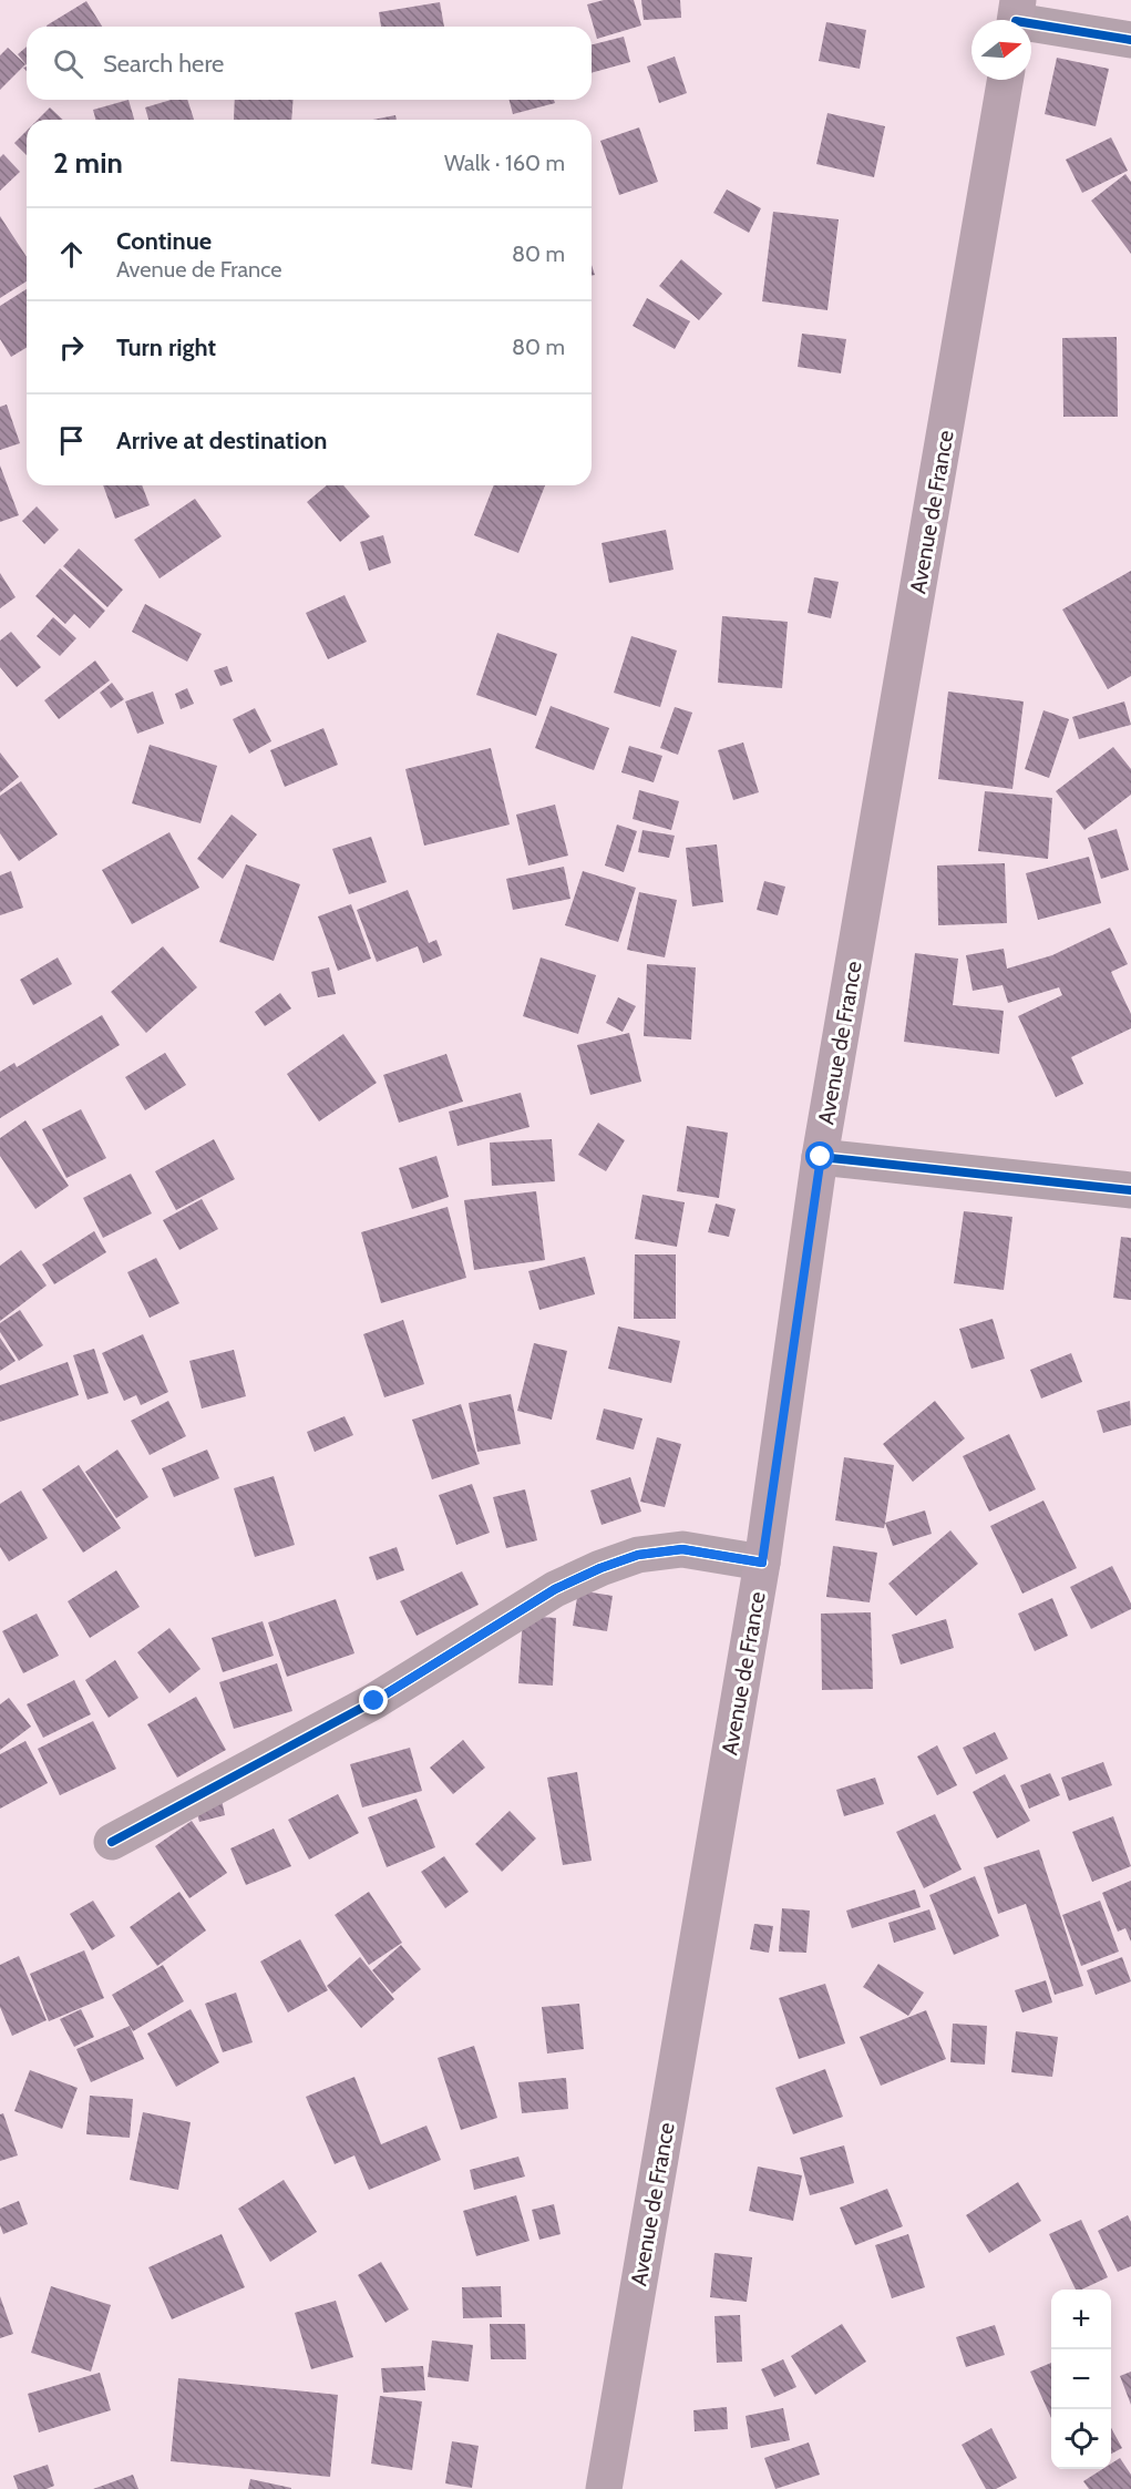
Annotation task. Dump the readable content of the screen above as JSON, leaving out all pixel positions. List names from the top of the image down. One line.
{"streets":{"main road":["Avenue de France"]},"north":"right","page":{"search":"Search here","heading":["2 min","Walk · 160 m"],"list":[["Continue","Avenue de France","80 m"],["Turn right","80 m"],"Arrive at destination"],"map_buttons":["+","−"]}}
